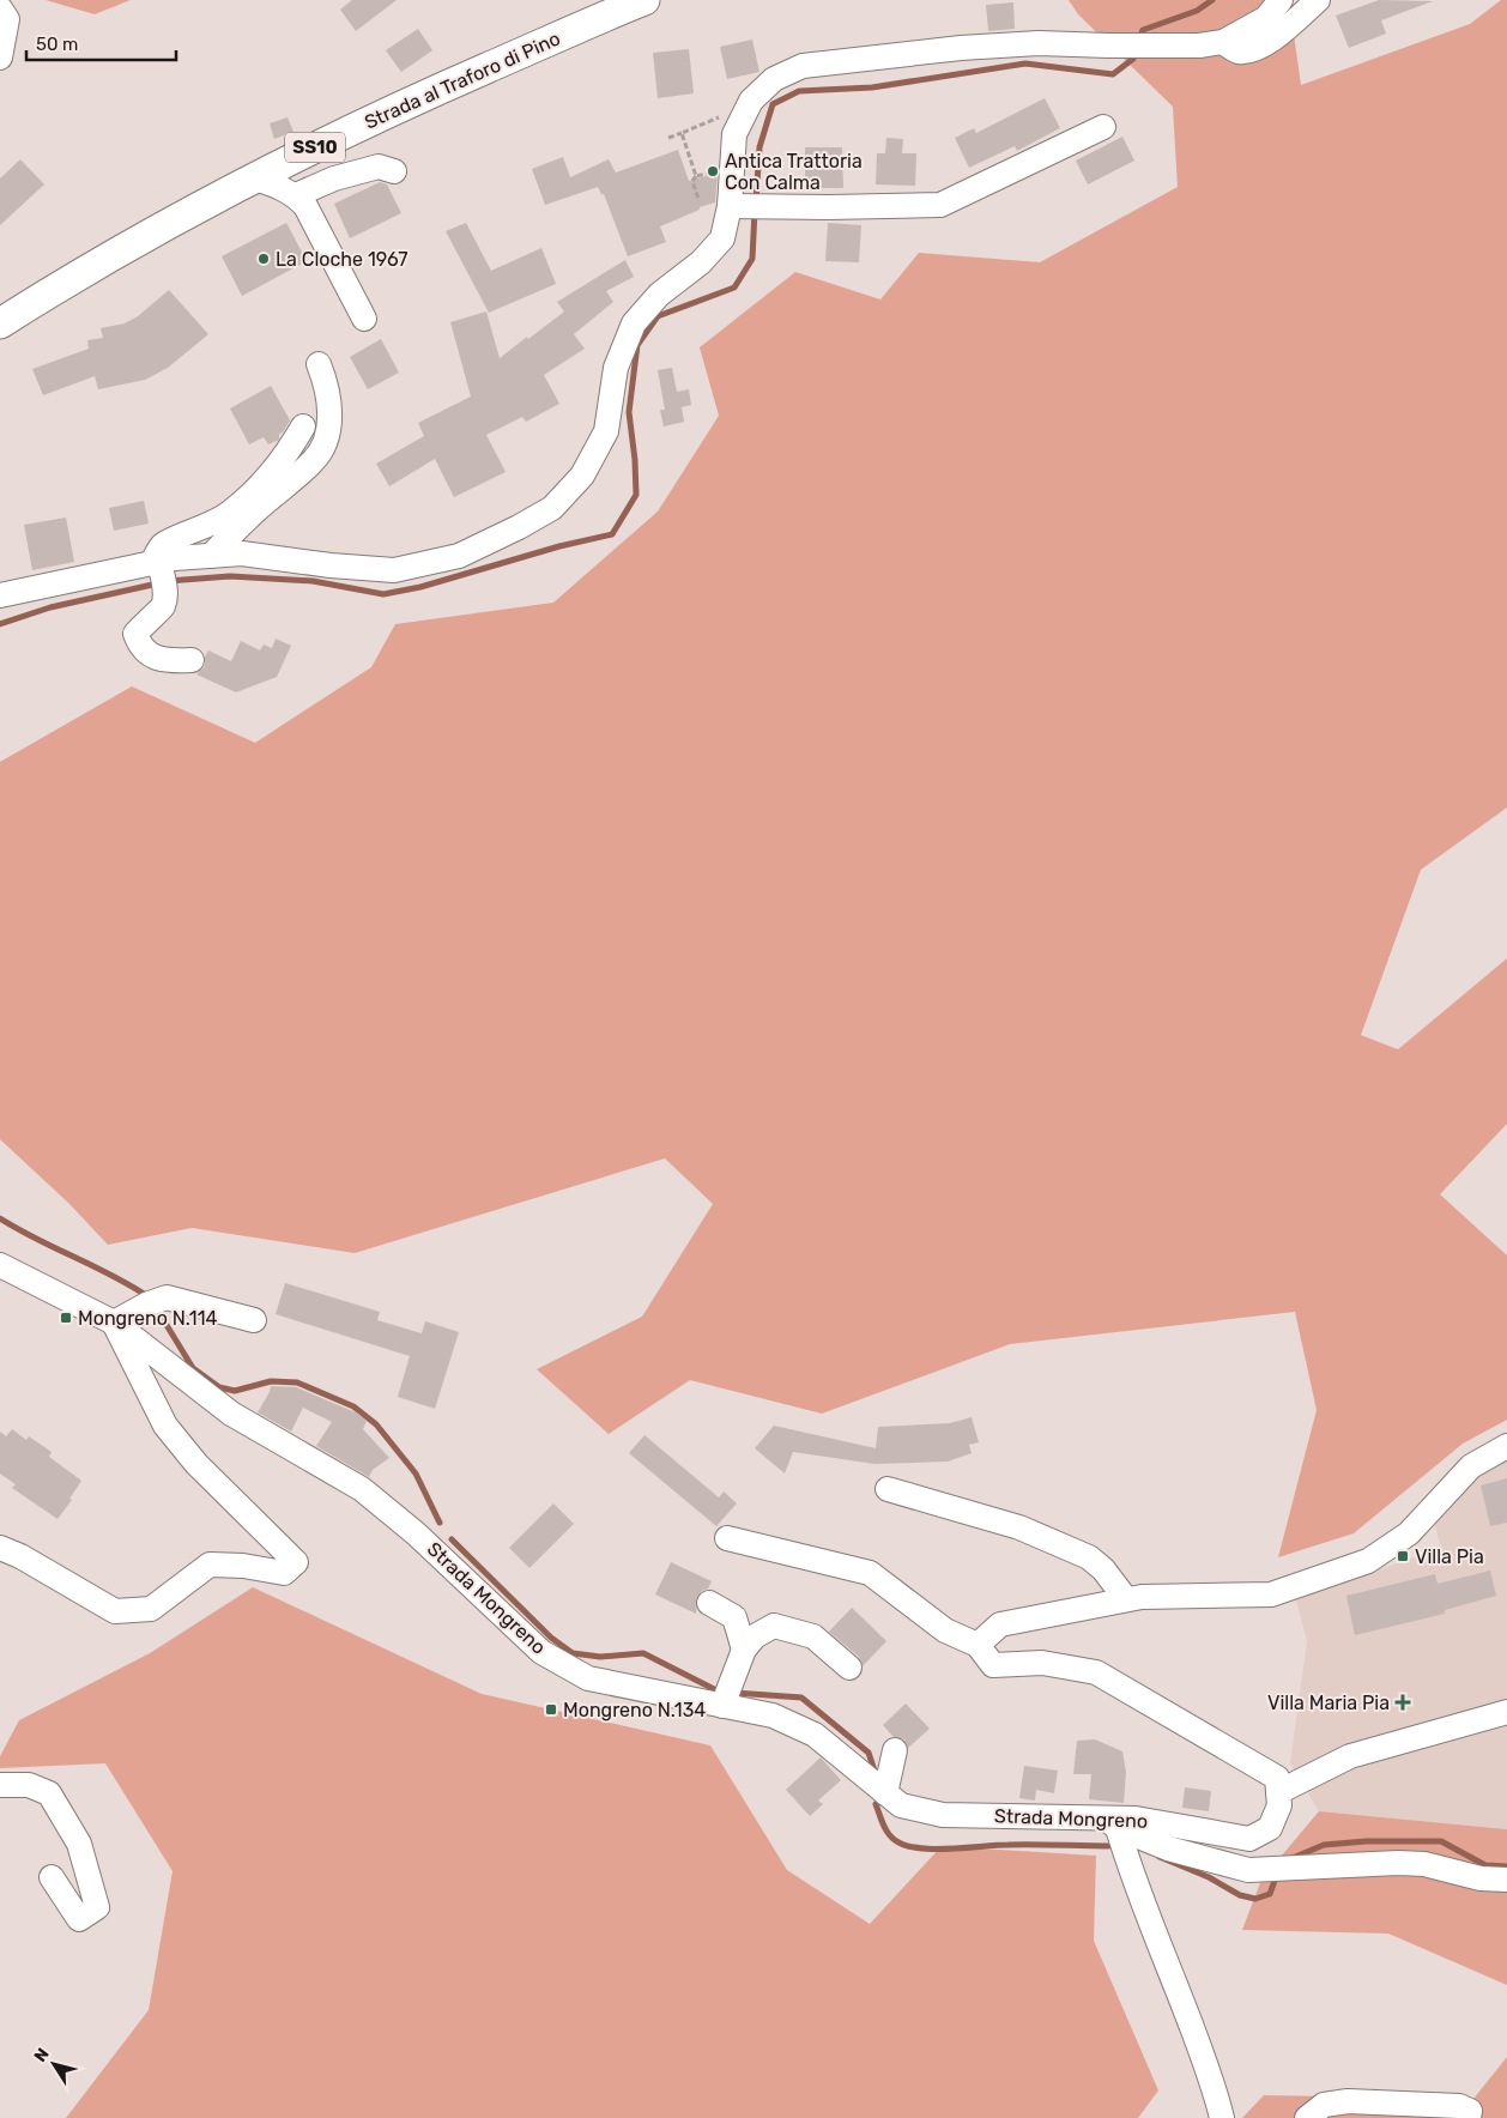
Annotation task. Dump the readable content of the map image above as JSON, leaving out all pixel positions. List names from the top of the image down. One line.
{"streets":{"main road":["Strada al Traforo di Pino","SS10"],"street":["Strada Mongreno"]},"places":{"other":["Antica Trattoria Con Calma","La Cloche 1967"],"transit":["Mongreno N.114","Villa Pia","Mongreno N.134"],"health":["Villa Maria Pia"]},"scale_bar":"50 m","north":"top left"}
